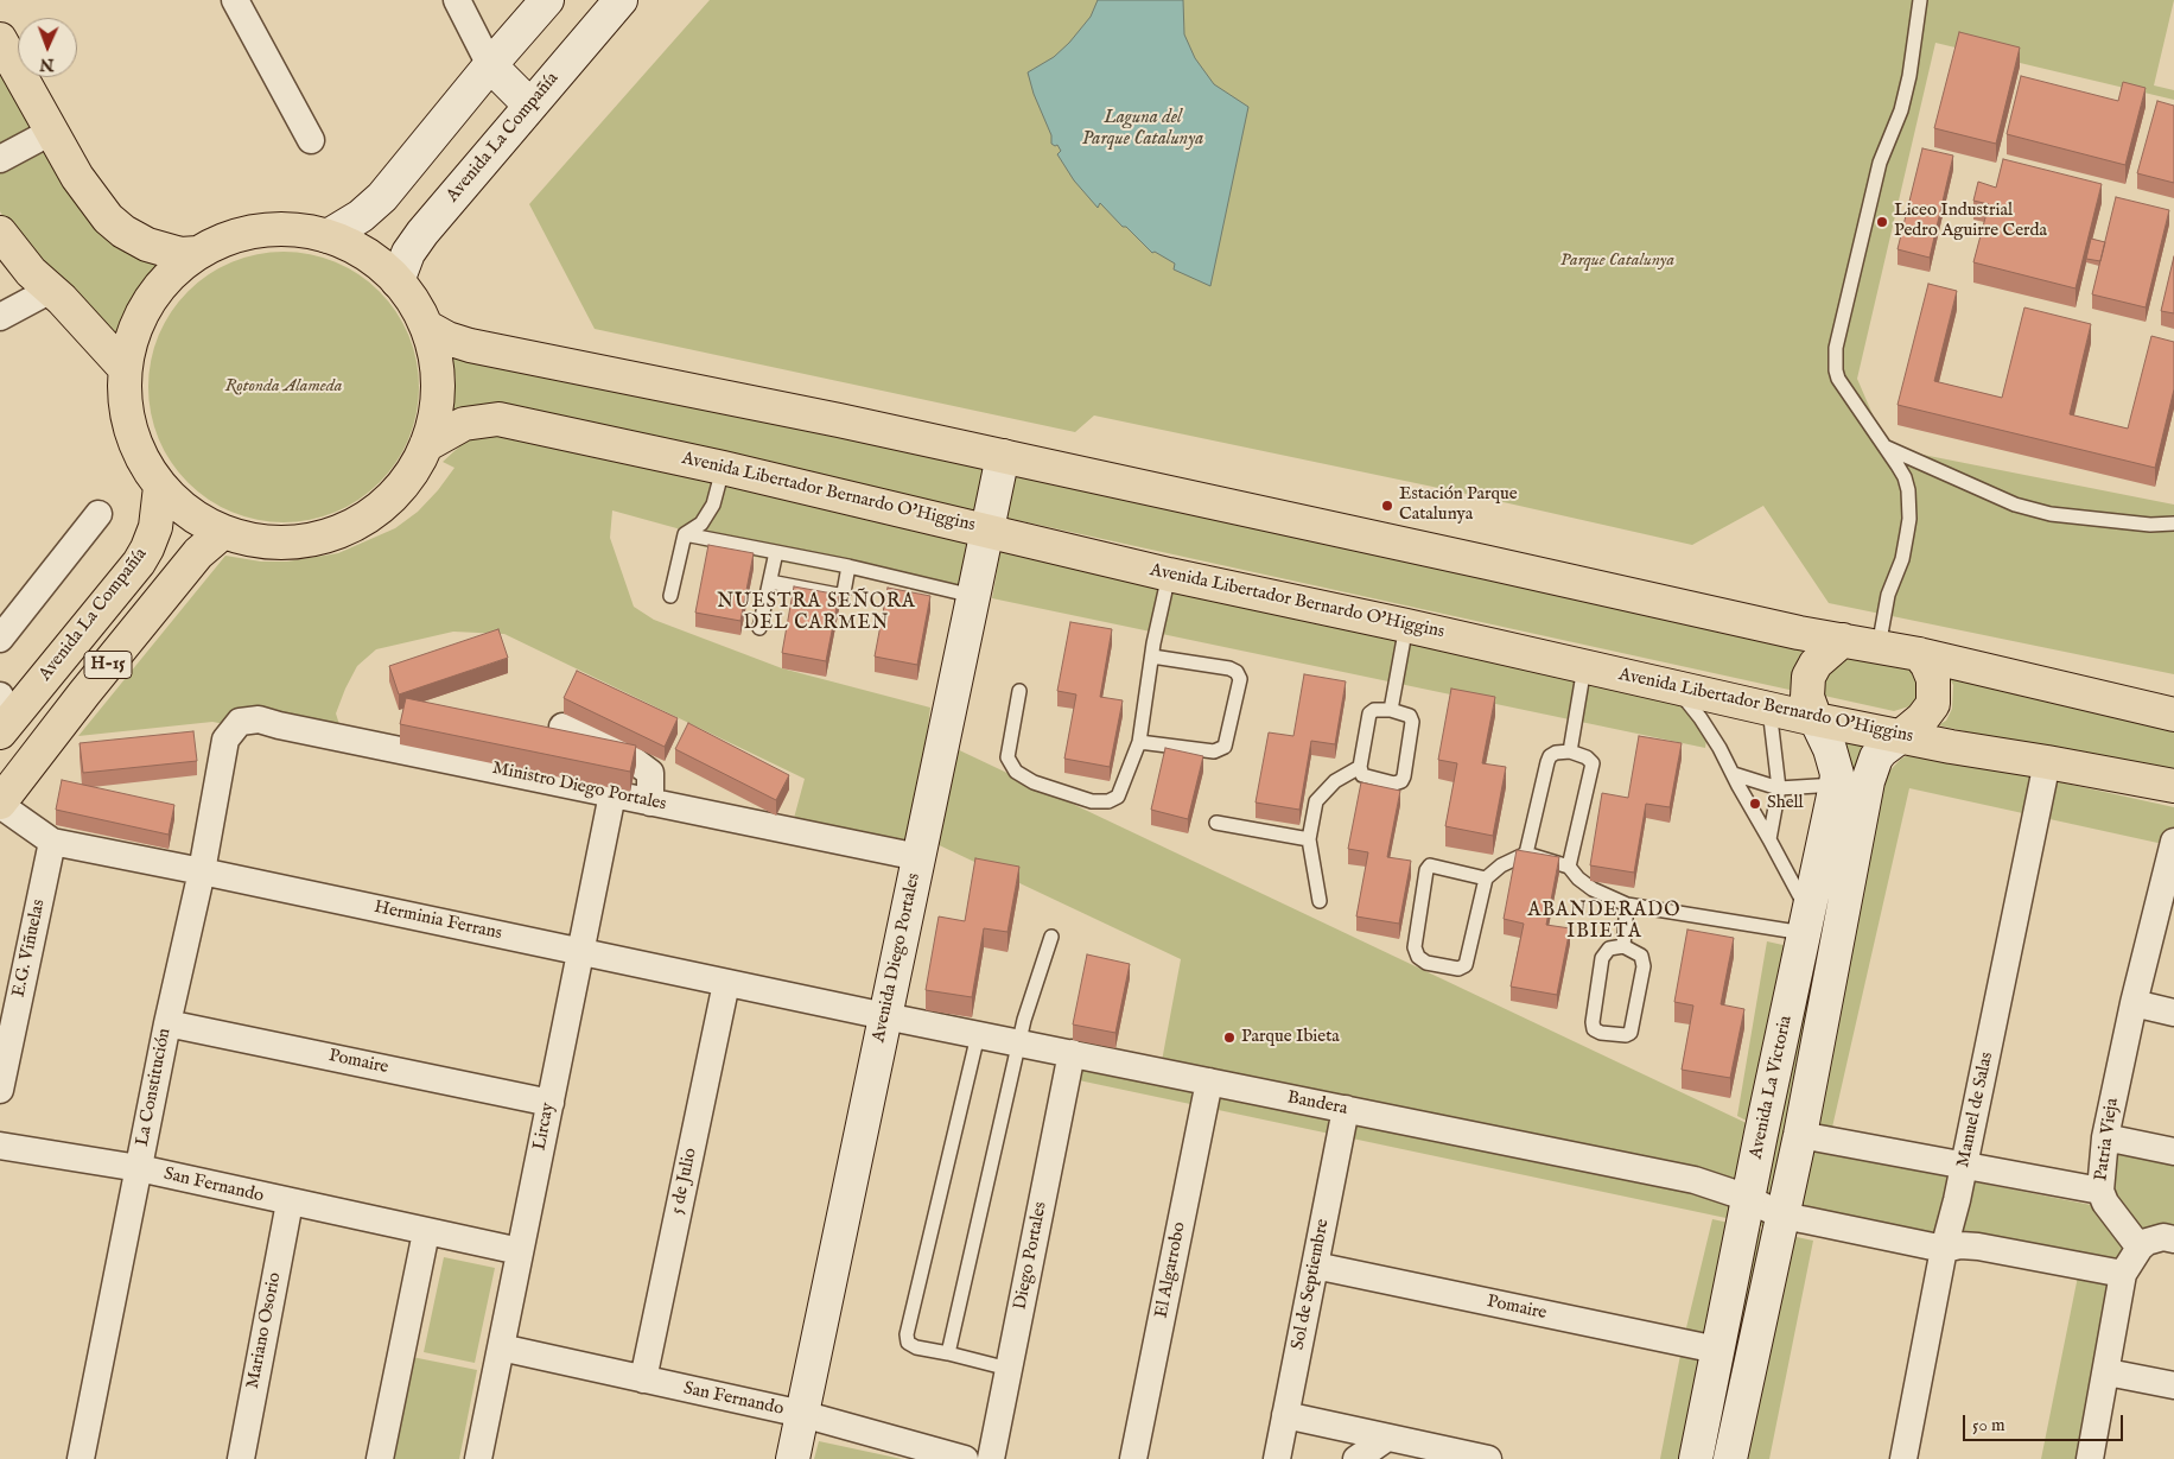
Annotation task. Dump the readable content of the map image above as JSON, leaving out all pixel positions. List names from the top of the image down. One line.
{"streets":{"main road":["Avenida La Compañía","Avenida Libertador Bernardo O'Higgins","H-15","Avenida Diego Portales","Avenida La Victoria"],"street":["Ministro Diego Portales","Herminia Ferrans","E.G. Viñuelas","Pomaire","La Constitución","Bandera","Manuel de Salas","Lircay","Patria Vieja","5 de Julio","San Fernando","Diego Portales","El Algarrobo","Sol de Septiembre","Mariano Osorio"]},"crossings":[["Avenida Libertador Bernardo O'Higgins","Avenida Diego Portales"],["Avenida Libertador Bernardo O'Higgins","Avenida La Victoria"],["Avenida Libertador Bernardo O'Higgins","Manuel de Salas"],["H-15","Herminia Ferrans"],["Ministro Diego Portales","Avenida Diego Portales"],["Ministro Diego Portales","La Constitución"],["Ministro Diego Portales","Lircay"],["Herminia Ferrans","E.G. Viñuelas"],["Herminia Ferrans","Avenida Diego Portales"],["Herminia Ferrans","La Constitución"],["Herminia Ferrans","Bandera"],["Herminia Ferrans","Lircay"],["Herminia Ferrans","5 de Julio"],["Avenida Diego Portales","Bandera"],["Avenida Diego Portales","San Fernando"],["Pomaire","La Constitución"],["Pomaire","Avenida La Victoria"],["Pomaire","Lircay"],["Pomaire","Sol de Septiembre"],["La Constitución","San Fernando"],["Avenida La Victoria","Bandera"],["Bandera","Manuel de Salas"],["Bandera","Diego Portales"],["Bandera","El Algarrobo"],["Bandera","Sol de Septiembre"],["Lircay","San Fernando"],["5 de Julio","San Fernando"],["San Fernando","Mariano Osorio"]],"districts":["NUESTRA SEÑORA DEL CARMEN","ABANDERADO IBIETA"],"water":["Laguna del Parque Catalunya"],"parks":["Parque Catalunya","Rotonda Alameda"],"places":["Liceo Industrial Pedro Aguirre Cerda","Estación Parque Catalunya","Shell","Parque Ibieta"],"scale_bar":"50 m","north":"bottom"}
